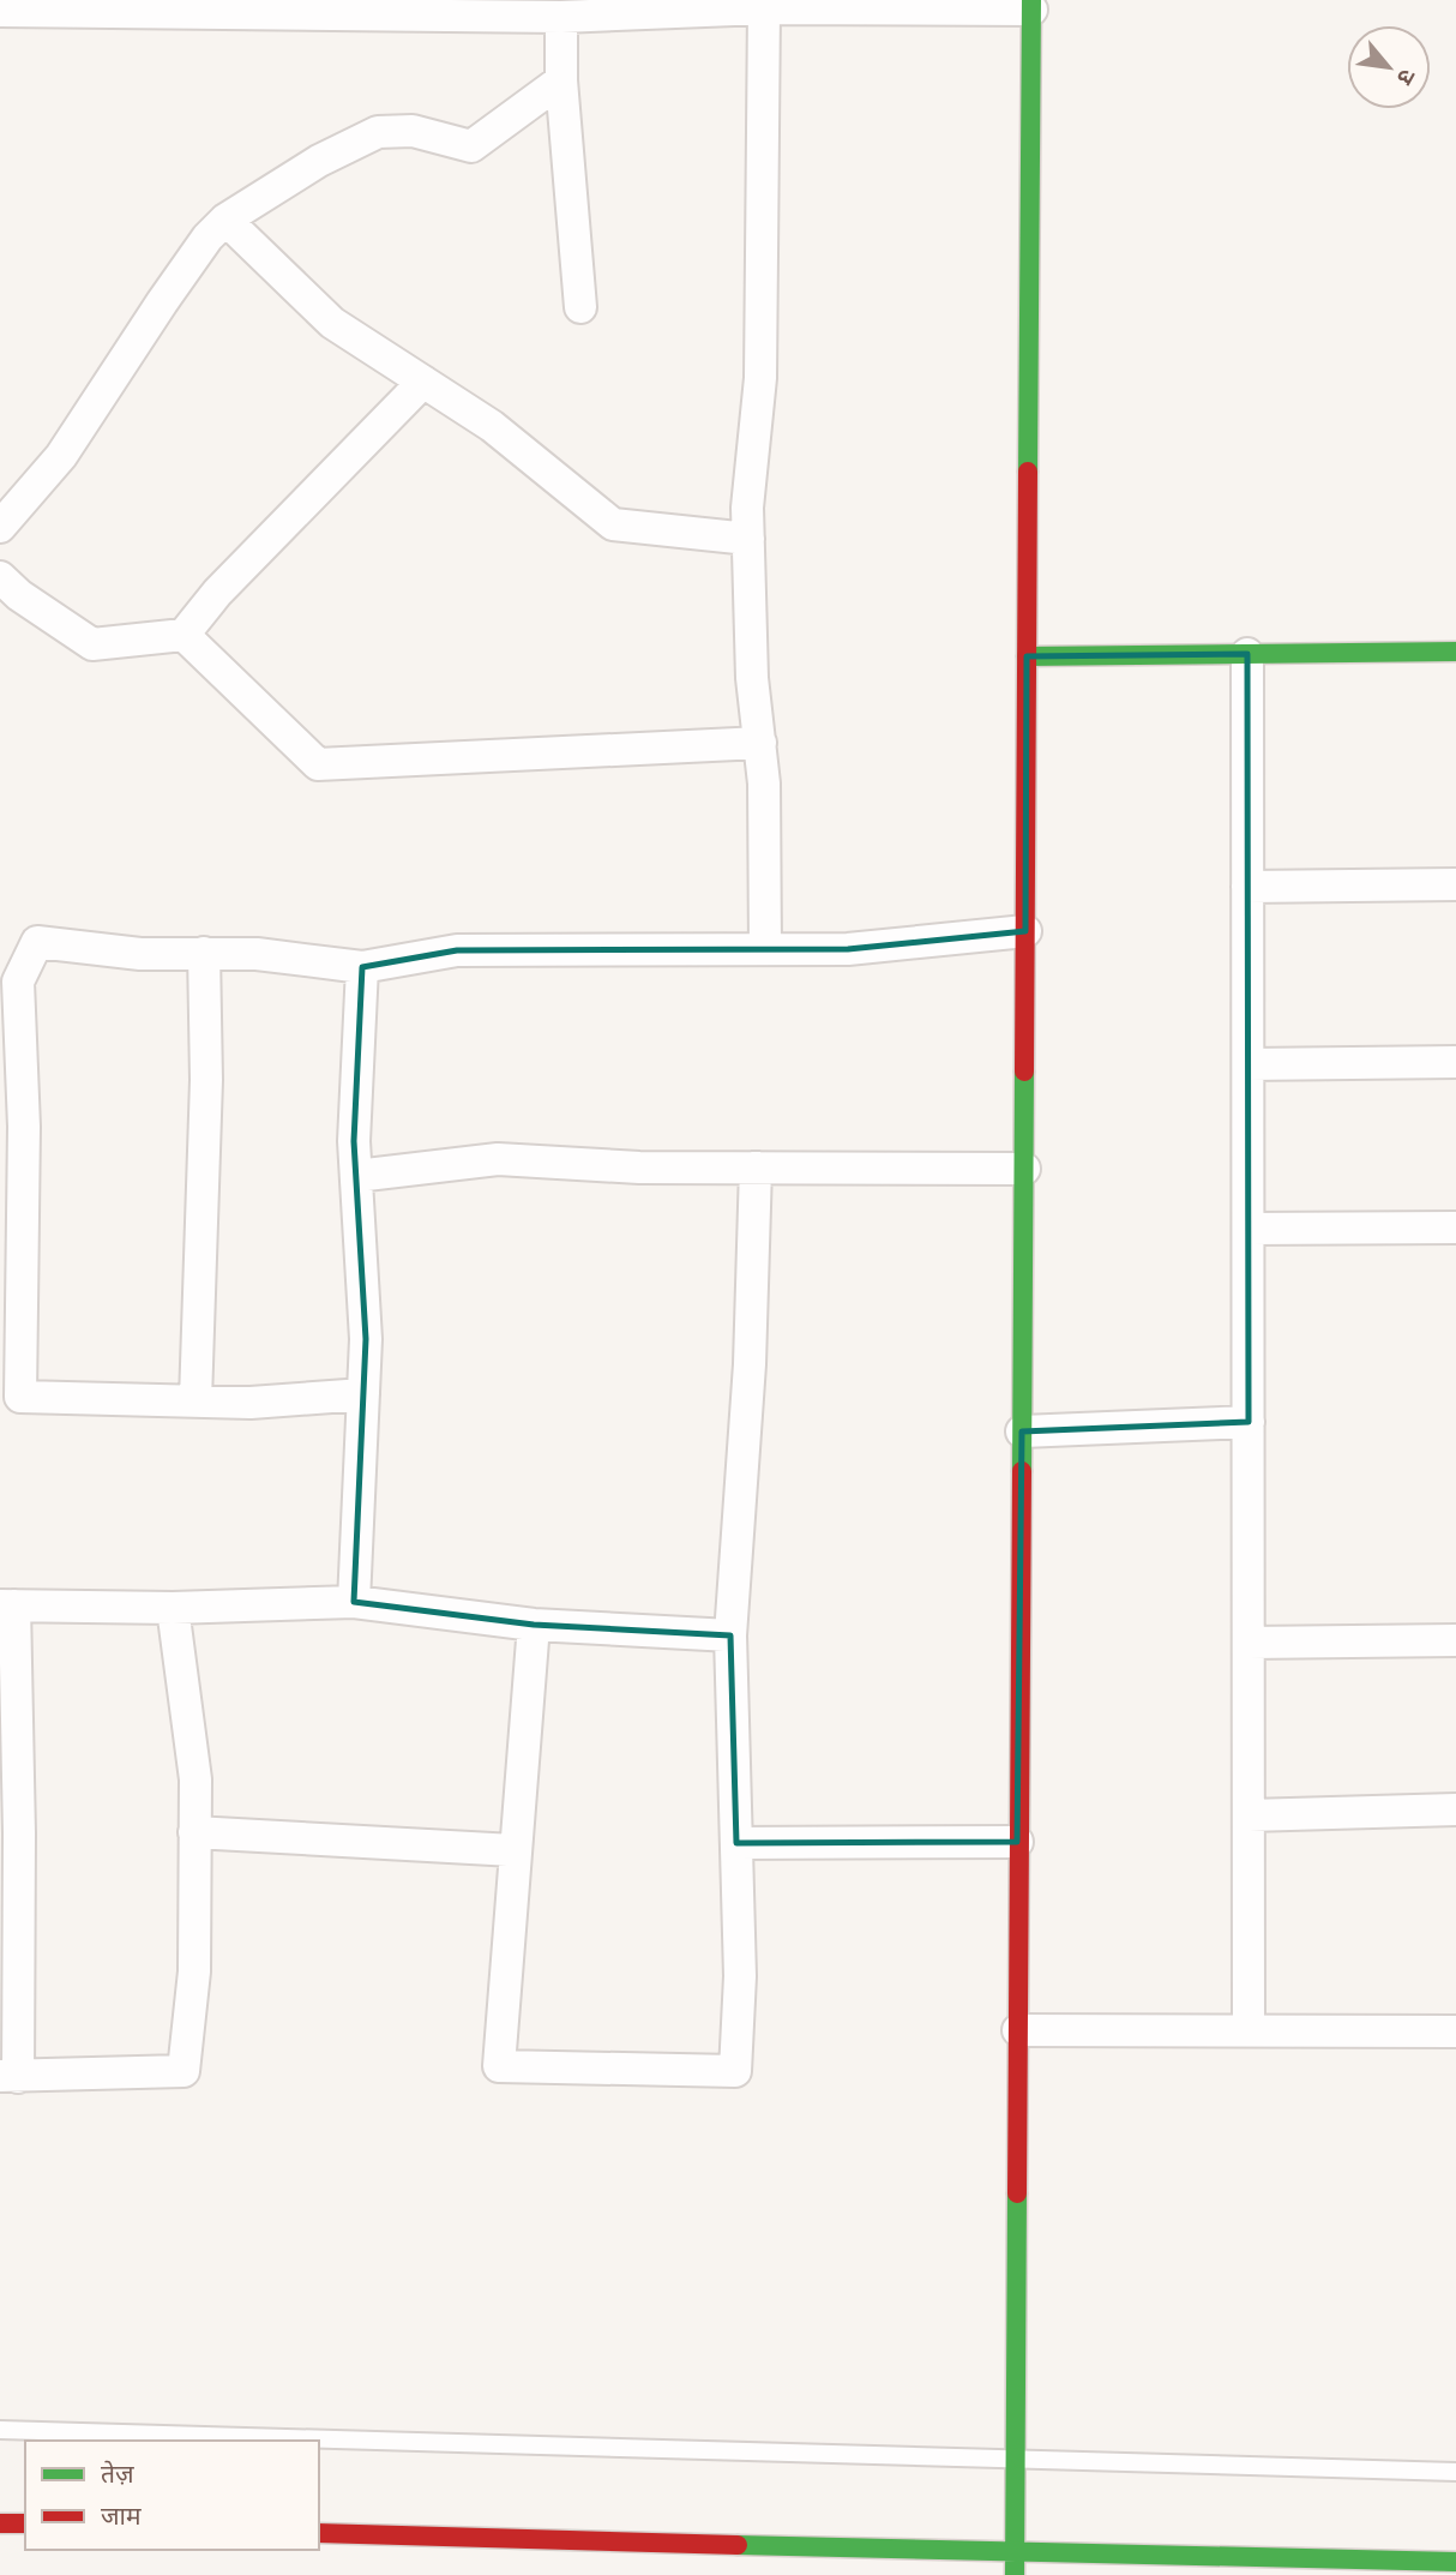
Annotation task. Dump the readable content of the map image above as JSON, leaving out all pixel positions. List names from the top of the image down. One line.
{"legend":["तेज़","जाम"],"north":"bottom right"}
